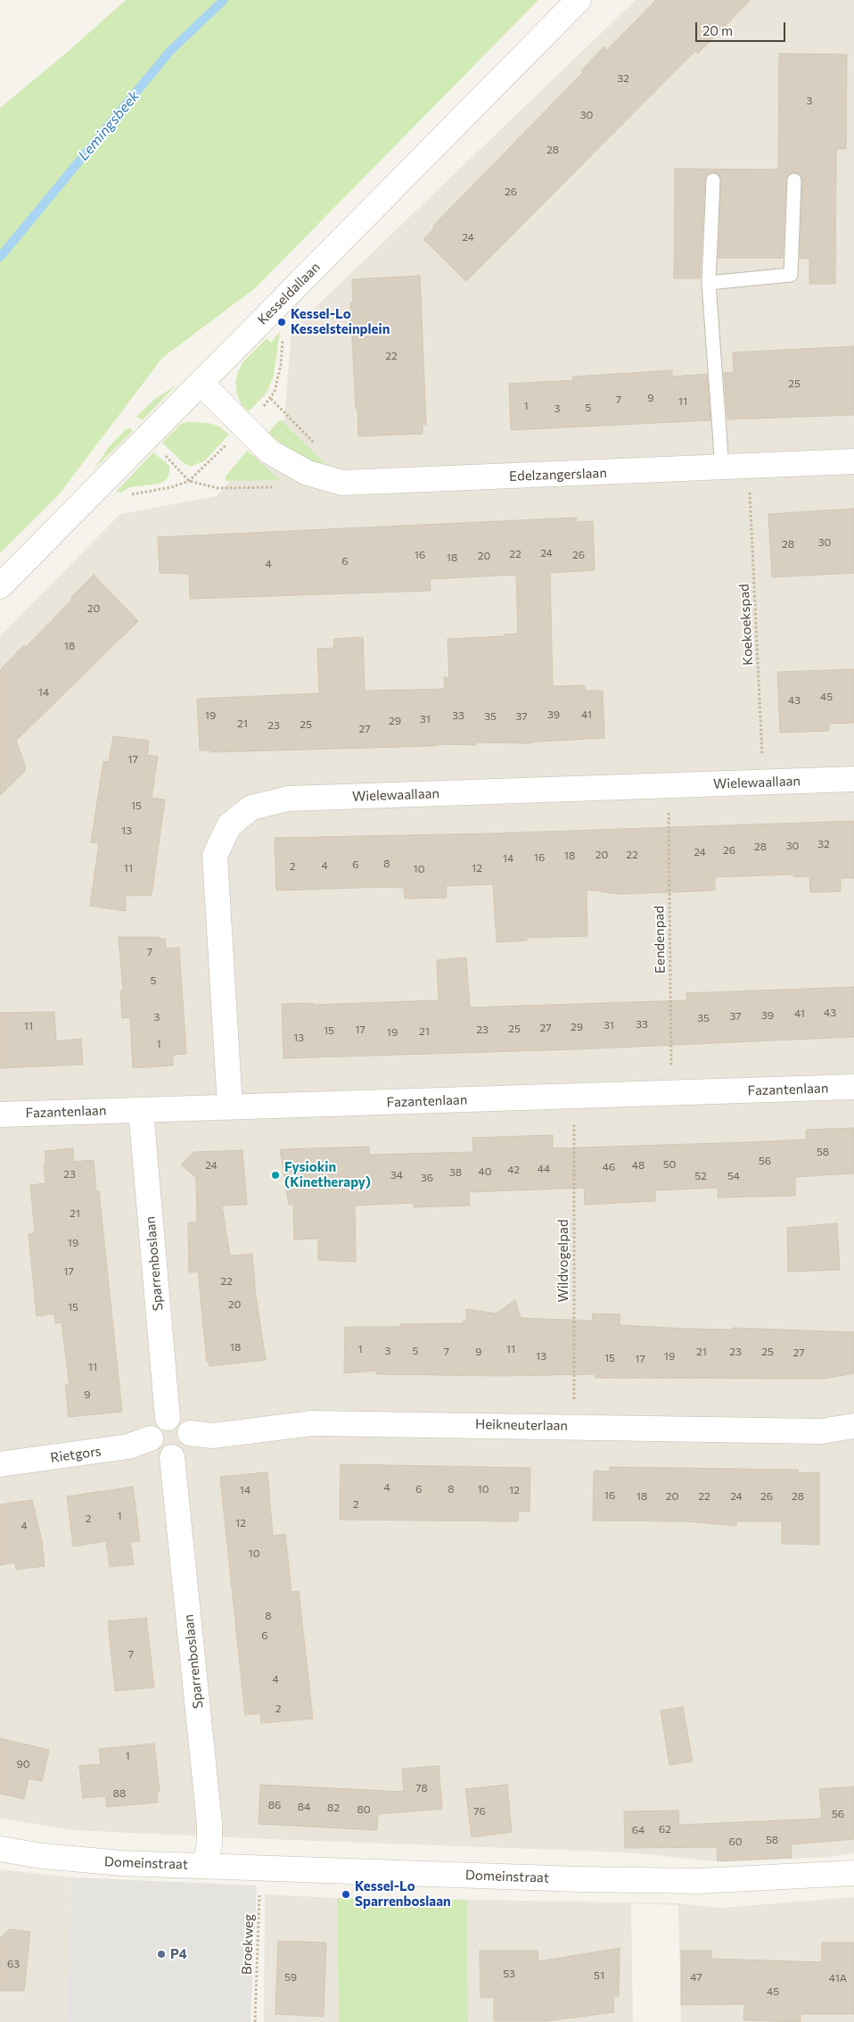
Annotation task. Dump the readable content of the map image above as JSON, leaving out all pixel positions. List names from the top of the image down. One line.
{"streets":{"street":["Kesseldallaan","Edelzangerslaan","Wielewaallaan","Fazantenlaan","Sparrenboslaan","Heikneuterlaan","Rietgors","Domeinstraat"],"path":["Koekoekspad","Eendenpad","Wildvogelpad","Broekweg"]},"crossings":[["Kesseldallaan","Edelzangerslaan"],["Edelzangerslaan","Koekoekspad"],["Koekoekspad","Wielewaallaan"],["Wielewaallaan","Eendenpad"],["Wielewaallaan","Fazantenlaan"],["Eendenpad","Fazantenlaan"],["Fazantenlaan","Wildvogelpad"],["Fazantenlaan","Sparrenboslaan"],["Wildvogelpad","Heikneuterlaan"],["Sparrenboslaan","Heikneuterlaan"],["Sparrenboslaan","Rietgors"],["Sparrenboslaan","Domeinstraat"],["Heikneuterlaan","Rietgors"],["Domeinstraat","Broekweg"]],"water":["Lemingsbeek"],"places":["Kessel-Lo Kesselsteinplein","Fysiokin (Kinetherapy)","Kessel-Lo Sparrenboslaan","P4"],"house_numbers":["32","3","30","28","26","24","22","25","9","7","11","1","5","3","30","28","24","22","16","26","20","18","6","4","20","18","14","45","43","39","41","19","33","35","37","31","29","21","25","23","27","17","15","13","32","30","28","26","24","20","22","18","16","14","8","6","4","2","11","12","10","7","5","43","41","39","37","3","35","33","31","11","29","27","25","17","23","15","21","19","13","1","58","56","50","24","48","46","44","42","40","38","23","34","52","54","36","21","19","17","22","20","15","18","1","11","3","5","7","9","21","23","25","27","13","19","15","17","11","9","4","6","8","10","14","12","16","18","20","22","24","26","28","2","1","2","12","4","10","8","6","7","4","2","1","90","78","88","86","84","82","80","76","56","62","64","58","60","63","53","51","59","47","41A","45"],"scale_bar":"20 m"}
